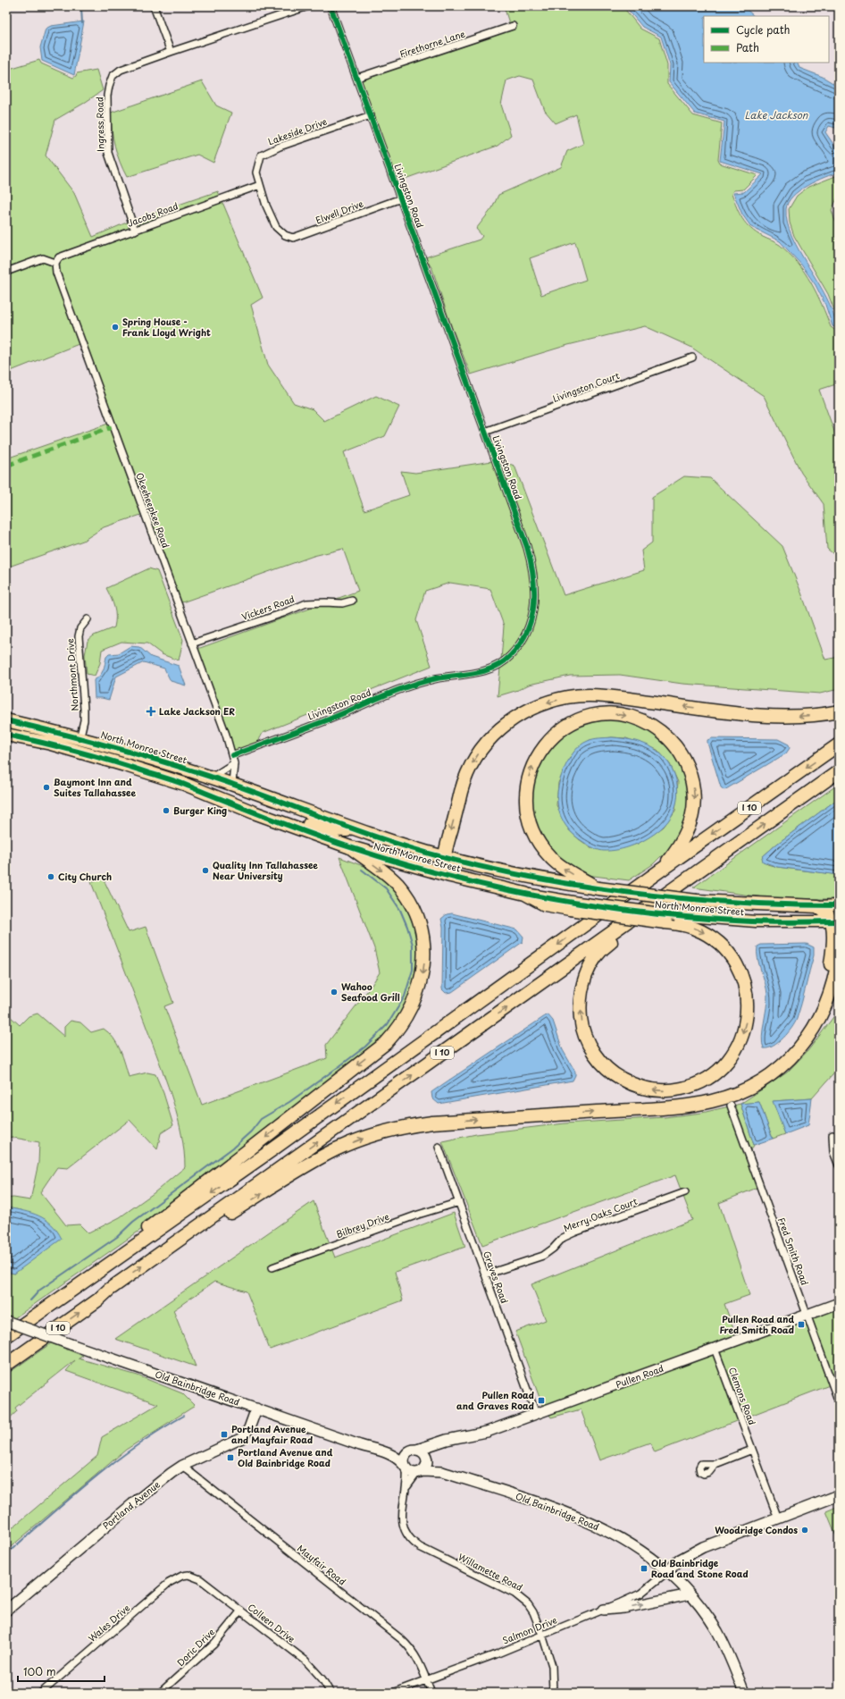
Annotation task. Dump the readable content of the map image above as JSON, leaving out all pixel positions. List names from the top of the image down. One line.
{"streets":{"highway":["North Monroe Street","I 10"],"main road":["Pullen Road","Old Bainbridge Road","Portland Avenue"],"street":["Firethorne Lane","Ingress Road","Lakeside Drive","Livingston Road","Elwell Drive","Jacobs Road","Livingston Court","Okeeheepkee Road","Vickers Road","Northmont Drive","Merry Oaks Court","Bilbrey Drive","Fred Smith Road","Graves Road","Clemons Road","Mayfair Road","Willamette Road","Wales Drive","Colleen Drive","Salmon Drive","Doric Drive"]},"crossings":[["Firethorne Lane","Livingston Road"],["Ingress Road","Jacobs Road"],["Lakeside Drive","Livingston Road"],["Lakeside Drive","Elwell Drive"],["Lakeside Drive","Jacobs Road"],["Livingston Road","Elwell Drive"],["Livingston Road","Livingston Court"],["Livingston Road","Okeeheepkee Road"],["Jacobs Road","Okeeheepkee Road"],["Okeeheepkee Road","Vickers Road"],["Okeeheepkee Road","North Monroe Street"],["Northmont Drive","North Monroe Street"],["North Monroe Street","I 10"],["Merry Oaks Court","Graves Road"],["Bilbrey Drive","Graves Road"],["Fred Smith Road","Pullen Road"],["Graves Road","Pullen Road"],["Pullen Road","Old Bainbridge Road"],["Pullen Road","Clemons Road"],["Pullen Road","Willamette Road"],["Old Bainbridge Road","Portland Avenue"],["Old Bainbridge Road","Willamette Road"],["Old Bainbridge Road","Salmon Drive"],["Portland Avenue","Mayfair Road"],["Mayfair Road","Salmon Drive"],["Willamette Road","Salmon Drive"],["Wales Drive","Colleen Drive"],["Colleen Drive","Doric Drive"]],"water":["Lake Jackson"],"places":{"other":["Spring House - Frank Lloyd Wright","Baymont Inn and Suites Tallahassee","Burger King","Quality Inn Tallahassee Near University","City Church","Wahoo Seafood Grill","Woodridge Condos"],"health":["Lake Jackson ER"],"transit":["Pullen Road and Fred Smith Road","Pullen Road and Graves Road","Portland Avenue and Mayfair Road","Portland Avenue and Old Bainbridge Road","Old Bainbridge Road and Stone Road"]},"legend":["Cycle path","Path"],"scale_bar":"100 m"}
